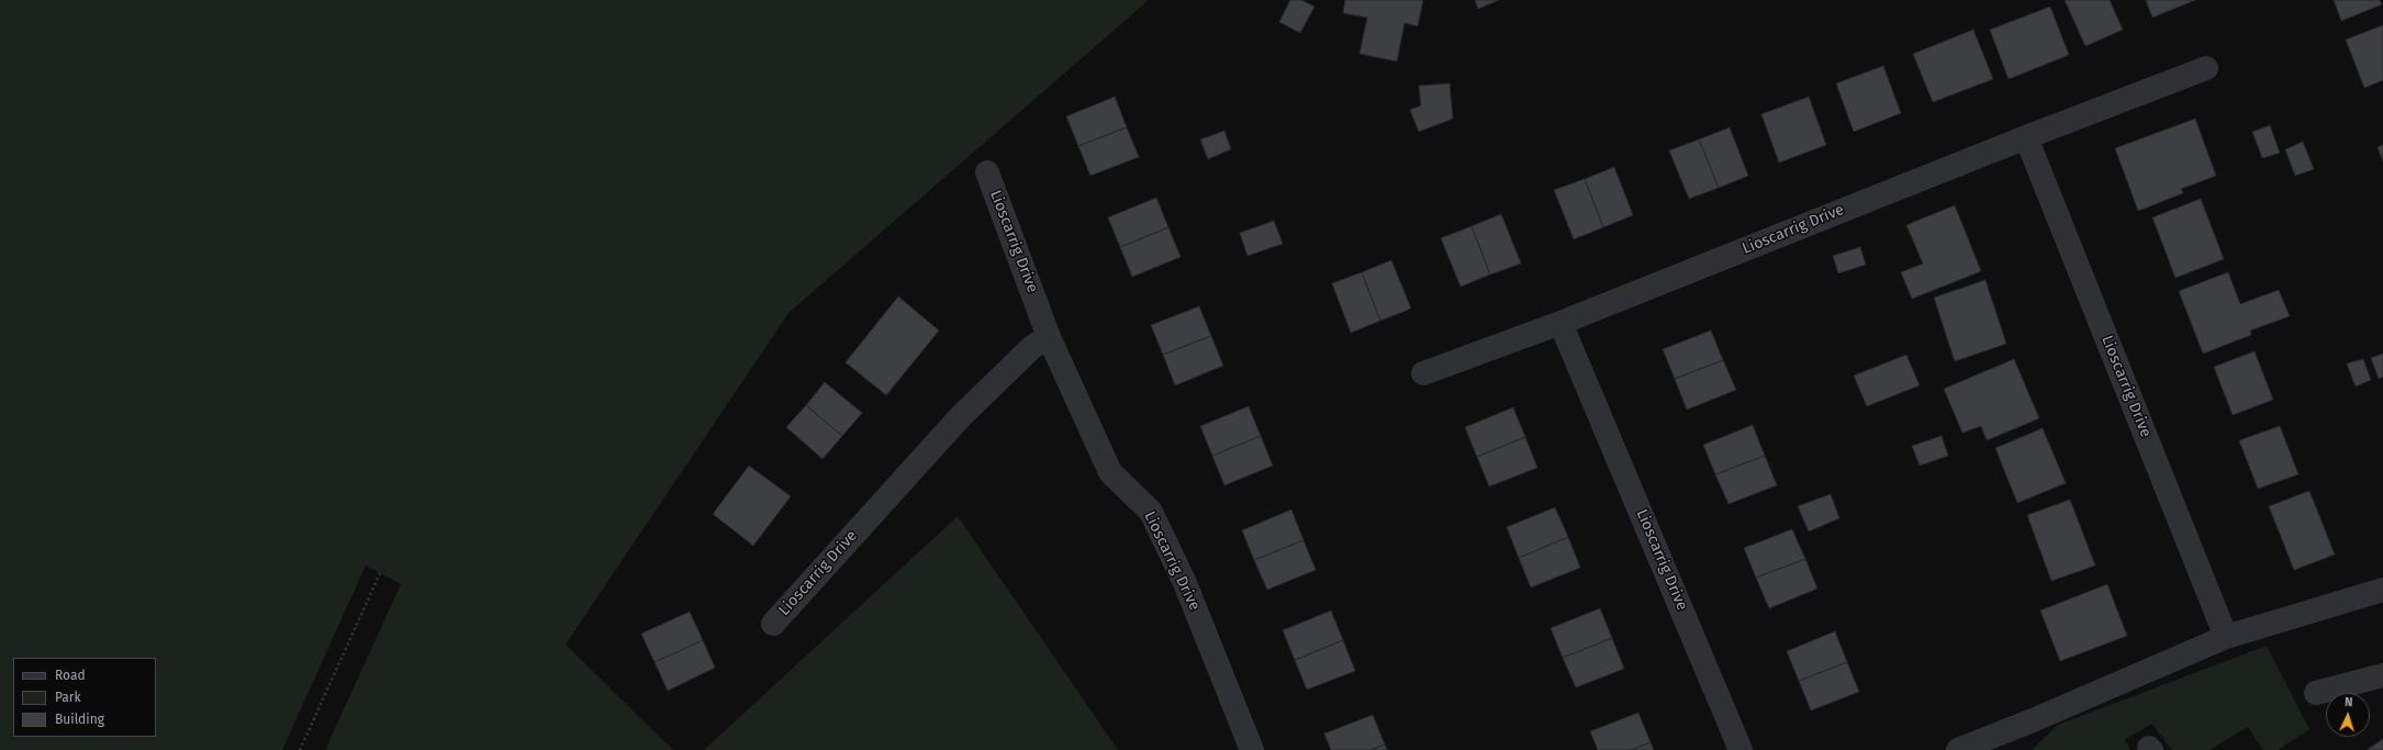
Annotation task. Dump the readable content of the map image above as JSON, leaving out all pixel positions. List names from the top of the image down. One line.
{"streets":{"street":["Lioscarrig Drive"]},"legend":["Road","Park","Building"],"north":"top"}
